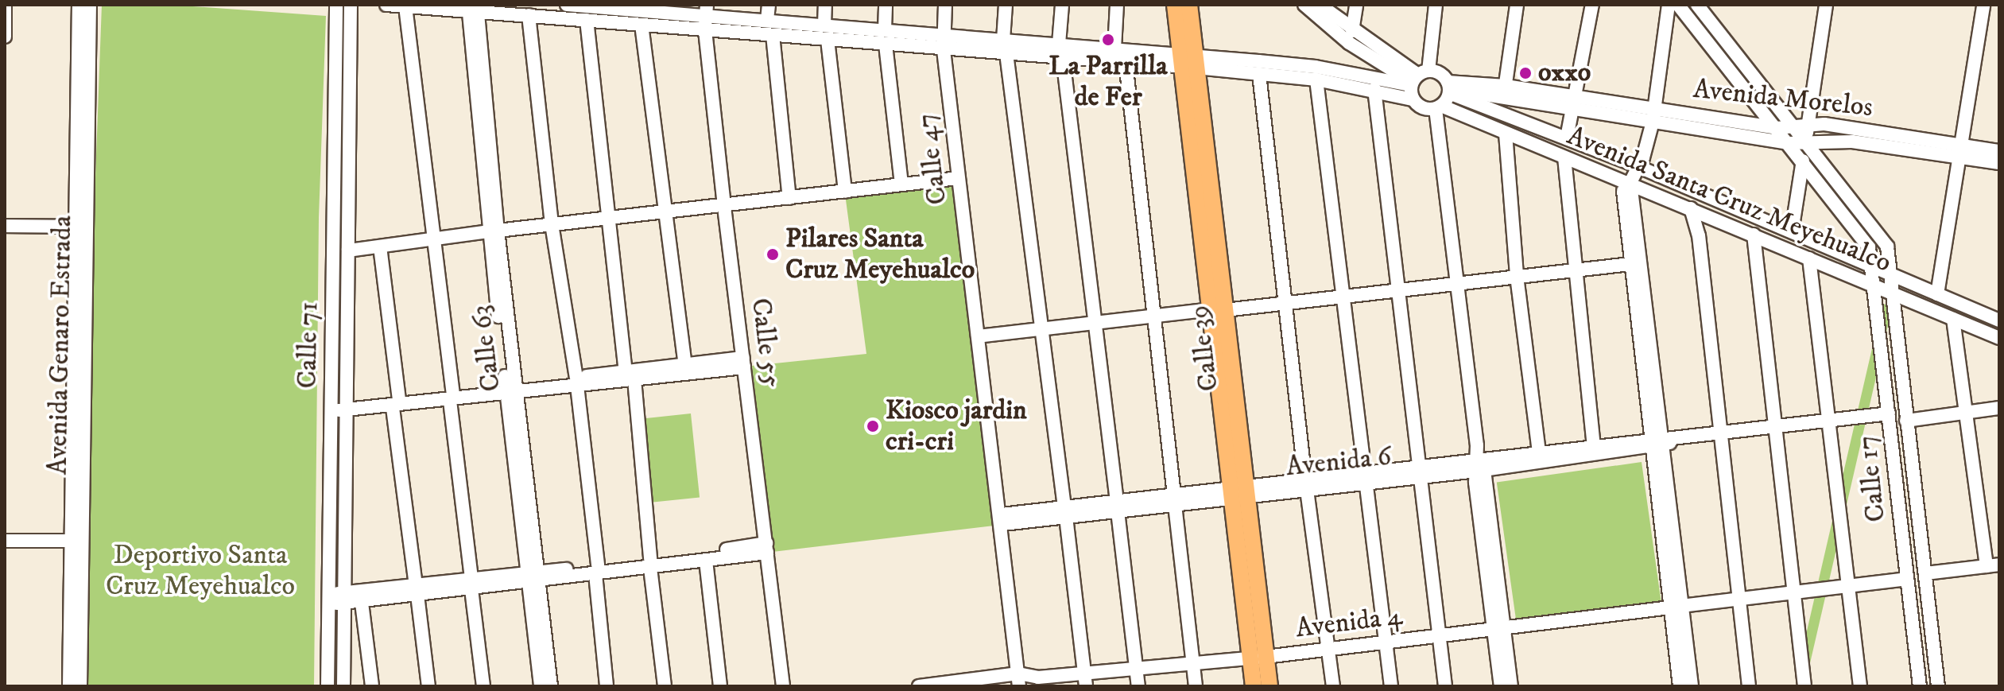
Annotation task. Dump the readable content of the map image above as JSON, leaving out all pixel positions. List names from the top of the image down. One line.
{"streets":{"main road":["Calle 39"],"street":["Avenida Morelos","Calle 47","Avenida Santa Cruz Meyehualco","Calle 55","Avenida Genaro Estrada","Calle 71","Calle 63","Avenida 6","Calle 17","Avenida 4"]},"crossings":[["Avenida Morelos","Avenida Santa Cruz Meyehualco"],["Avenida Morelos","Calle 17"],["Calle 47","Avenida 6"],["Calle 47","Avenida 4"],["Avenida Santa Cruz Meyehualco","Calle 39"],["Avenida Santa Cruz Meyehualco","Calle 17"],["Calle 39","Avenida 6"],["Calle 39","Avenida 4"],["Avenida 6","Calle 17"],["Calle 17","Avenida 4"]],"parks":["Deportivo Santa Cruz Meyehualco"],"places":["La Parrilla de Fer","oxxo","Pilares Santa Cruz Meyehualco","Kiosco jardin cri-cri"]}
